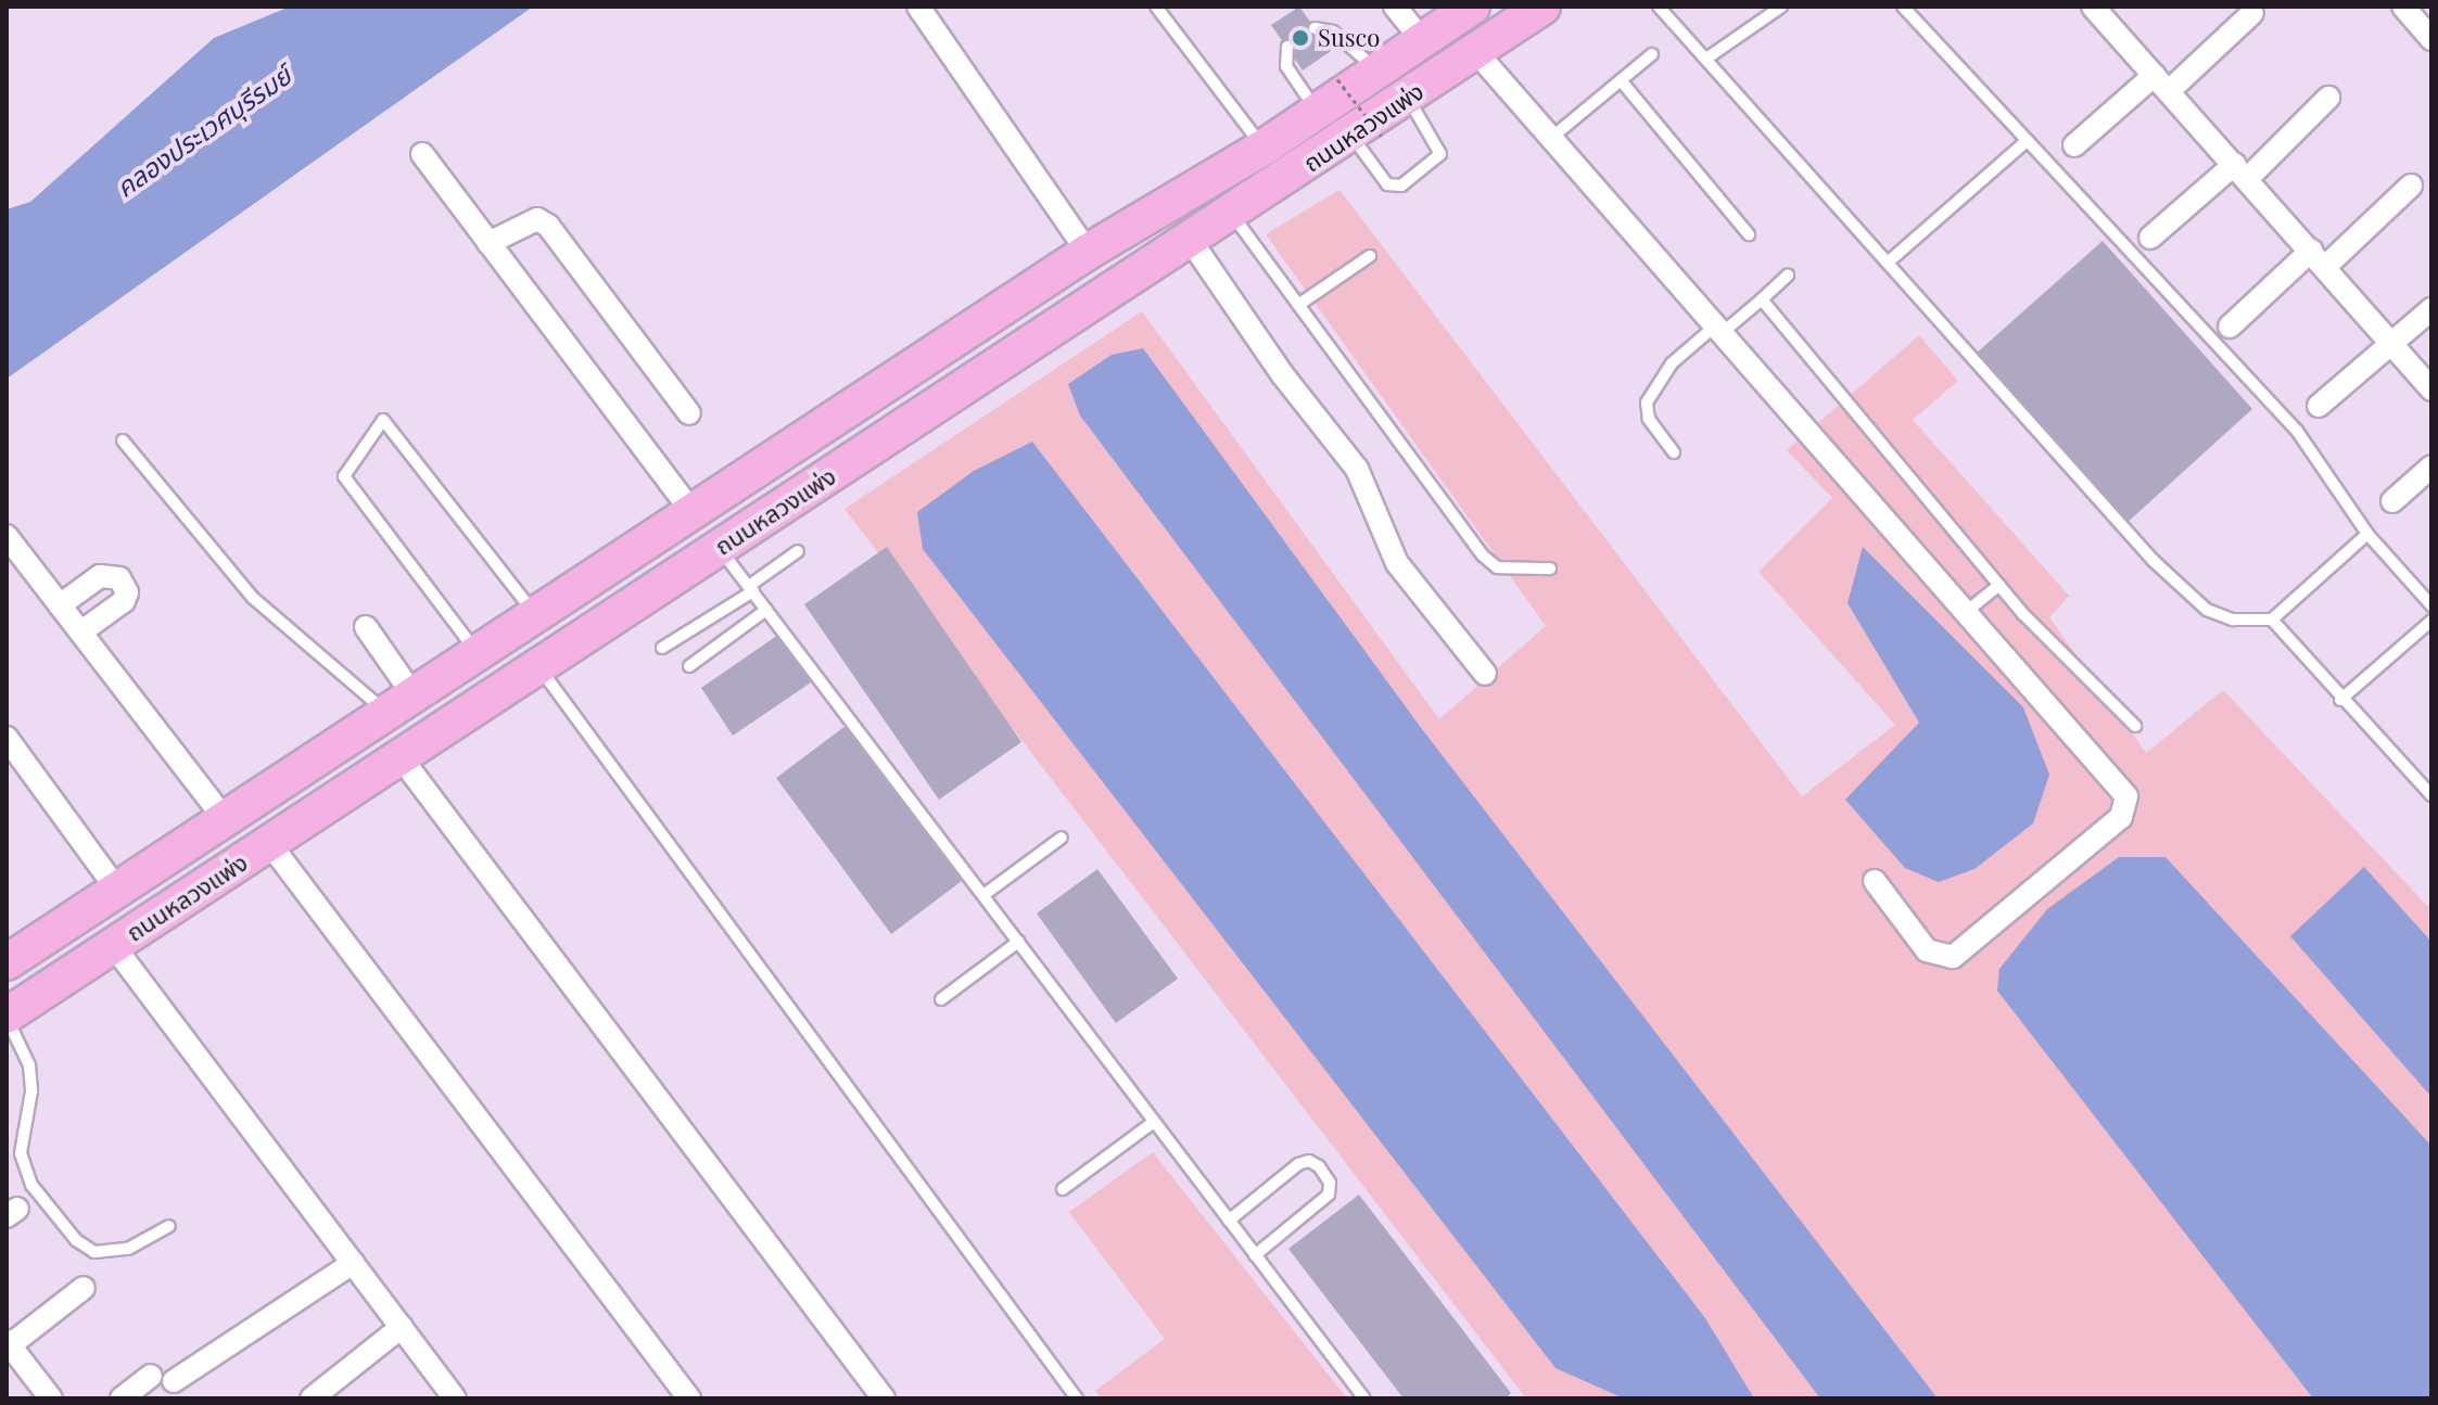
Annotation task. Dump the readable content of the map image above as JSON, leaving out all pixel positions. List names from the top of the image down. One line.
{"streets":{"main road":["ถนนหลวงแพ่ง"]},"water":["คลองประเวศบุรีรมย์"],"places":["Susco"]}
